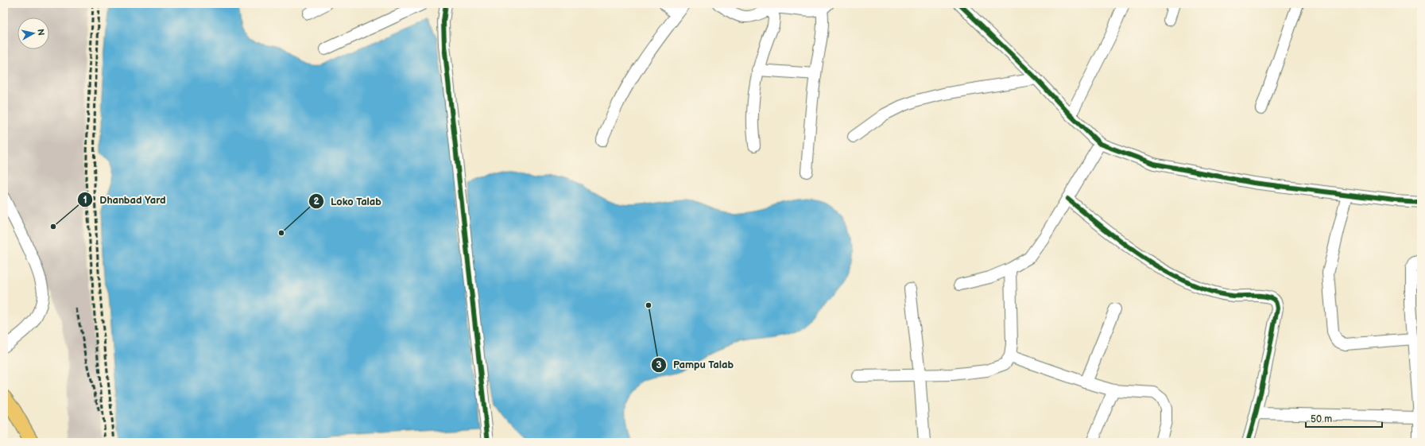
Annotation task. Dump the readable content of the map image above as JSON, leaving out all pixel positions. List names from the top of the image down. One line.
{"places":["Dhanbad Yard","Loko Talab","Pampu Talab"],"scale_bar":"50 m","north":"right"}
